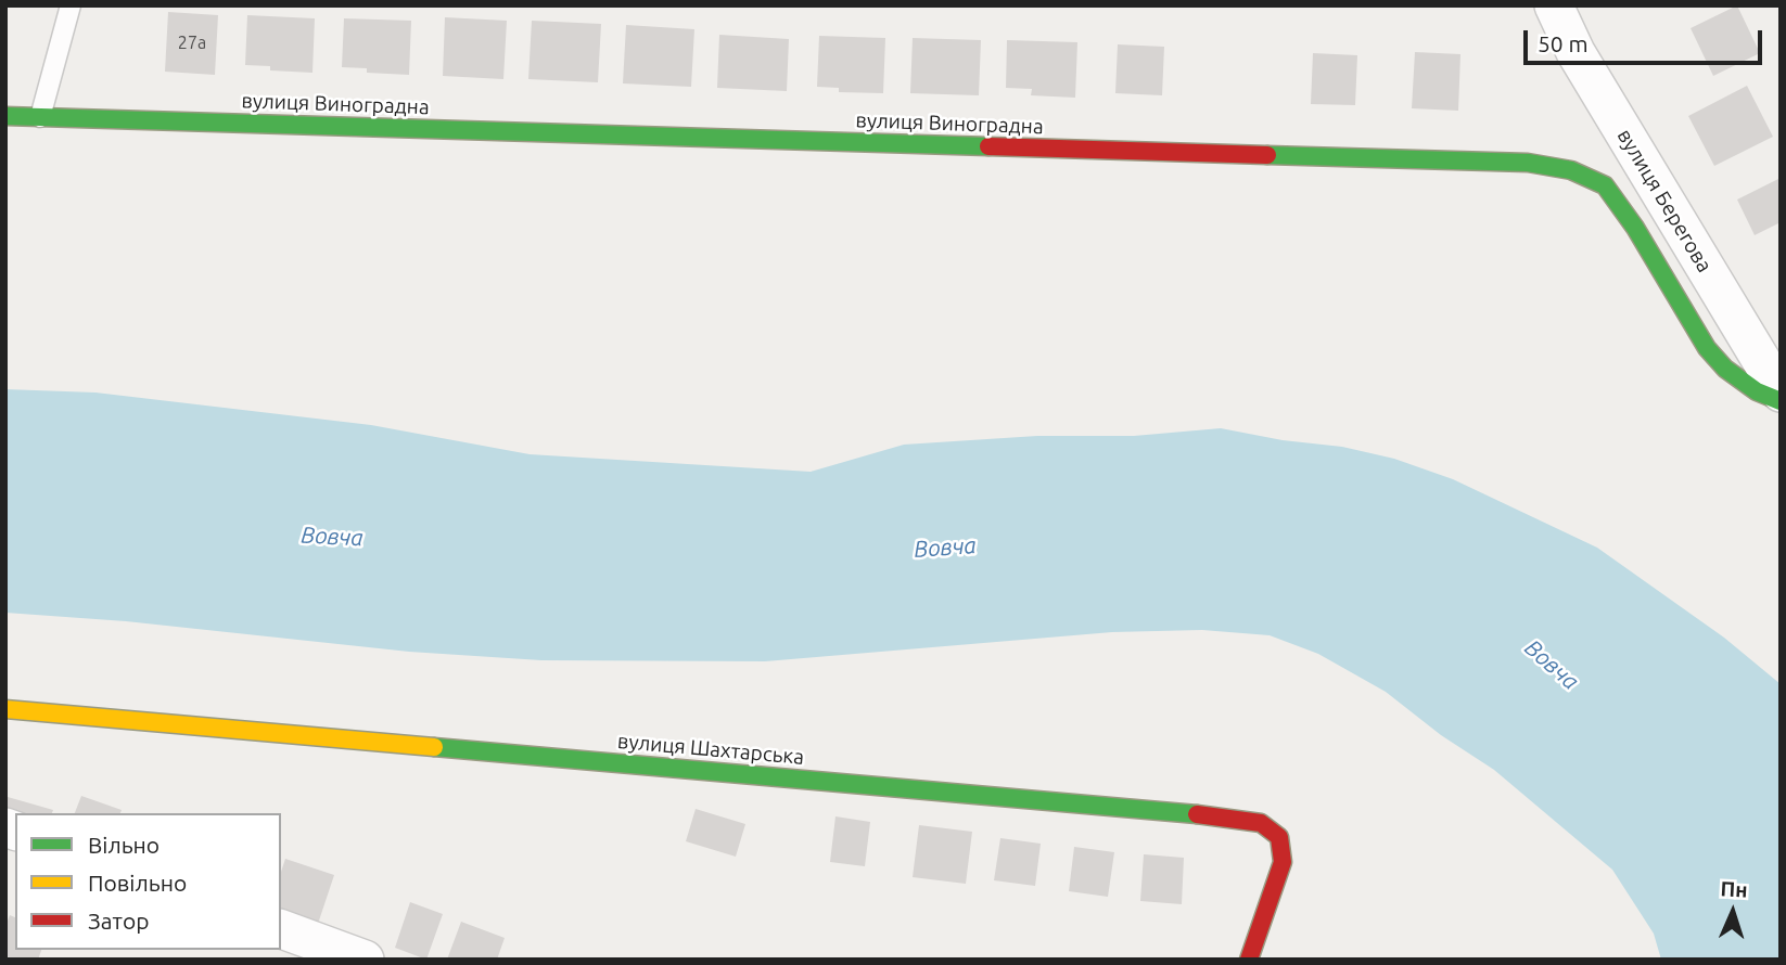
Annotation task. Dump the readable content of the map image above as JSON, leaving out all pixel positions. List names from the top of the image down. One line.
{"streets":{"street":["вулиця Виноградна","вулиця Берегова","вулиця Шахтарська"]},"water":["Вовча"],"house_numbers":["27а"],"legend":["Вільно","Повільно","Затор"],"scale_bar":"50 m","north":"top"}
